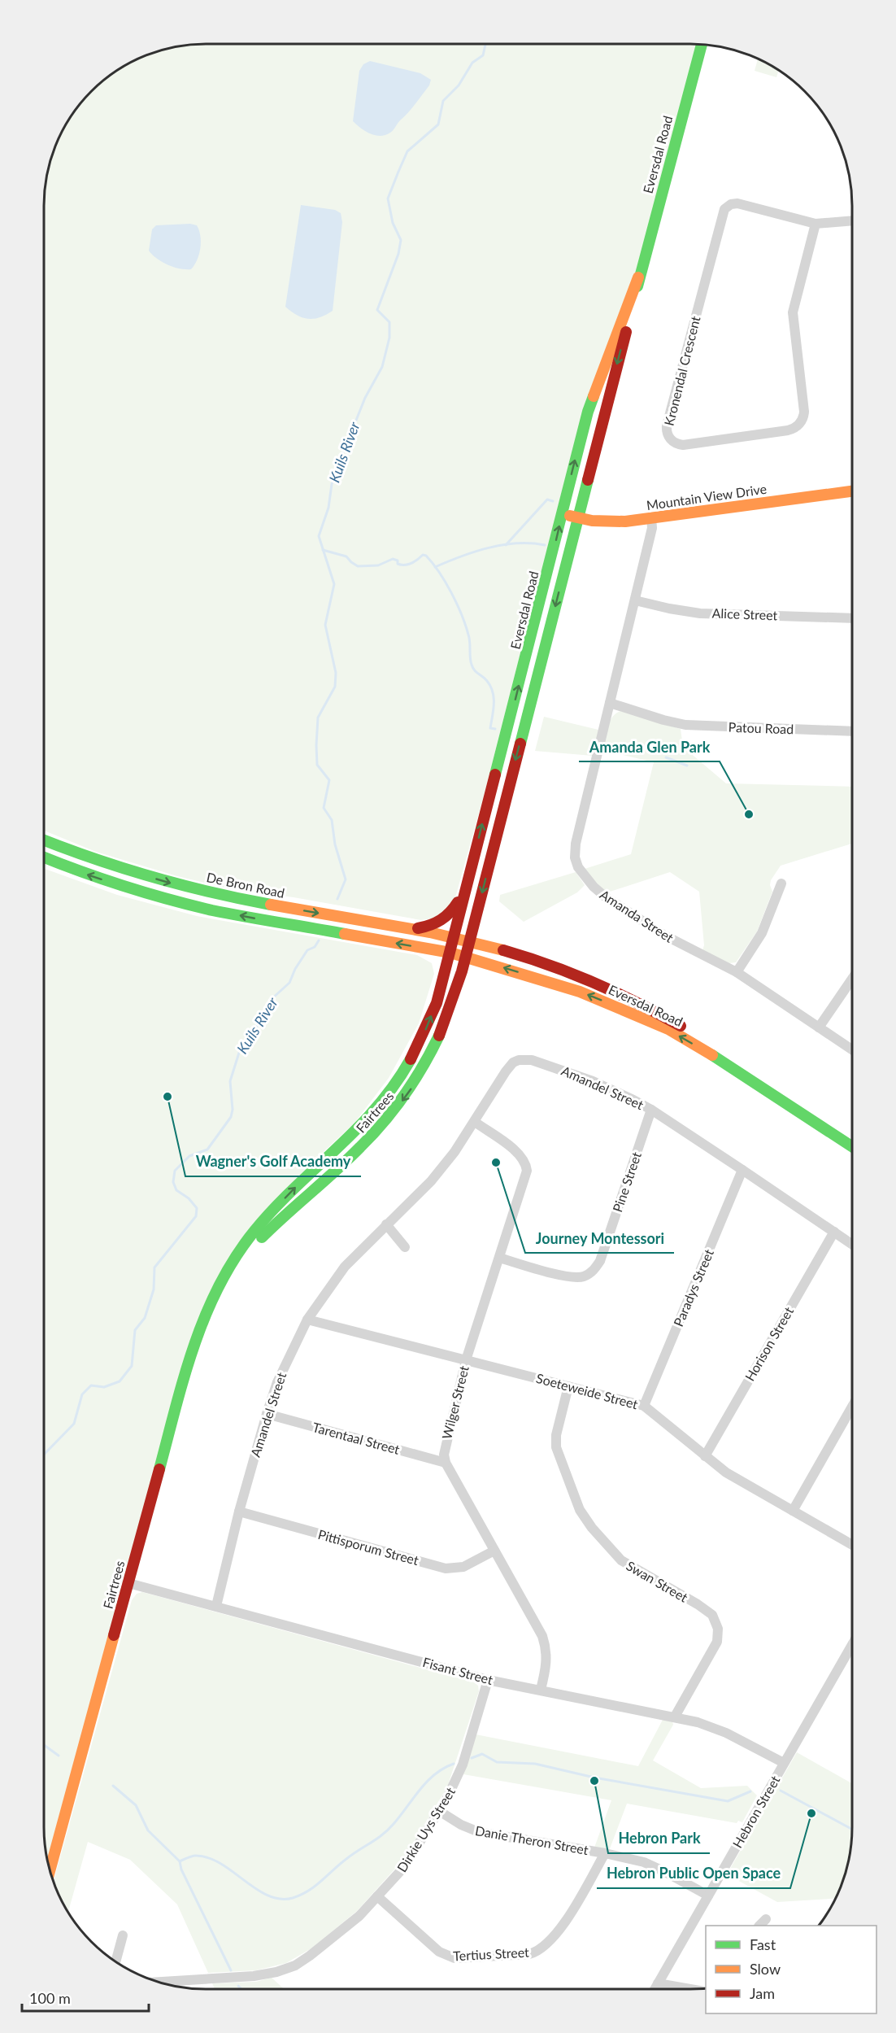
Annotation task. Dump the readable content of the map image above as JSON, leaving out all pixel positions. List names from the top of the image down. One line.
{"streets":{"main road":["Eversdal Road","Mountain View Drive","De Bron Road","Fairtrees"],"street":["Kronendal Crescent","Alice Street","Patou Road","Amanda Street","Amandel Street","Pine Street","Paradys Street","Horison Street","Soeteweide Street","Wilger Street","Tarentaal Street","Pittisporum Street","Swan Street","Fisant Street","Hebron Street","Dirkie Uys Street","Danie Theron Street","Tertius Street"]},"crossings":[["Eversdal Road","Mountain View Drive"],["Eversdal Road","De Bron Road"],["Eversdal Road","Fairtrees"],["Mountain View Drive","Amanda Street"],["Alice Street","Amanda Street"],["Patou Road","Amanda Street"],["De Bron Road","Fairtrees"],["Amandel Street","Pine Street"],["Amandel Street","Paradys Street"],["Amandel Street","Horison Street"],["Amandel Street","Soeteweide Street"],["Amandel Street","Wilger Street"],["Amandel Street","Tarentaal Street"],["Amandel Street","Pittisporum Street"],["Amandel Street","Fisant Street"],["Fairtrees","Fisant Street"],["Pine Street","Wilger Street"],["Paradys Street","Soeteweide Street"],["Horison Street","Soeteweide Street"],["Soeteweide Street","Wilger Street"],["Soeteweide Street","Swan Street"],["Wilger Street","Tarentaal Street"],["Swan Street","Fisant Street"],["Fisant Street","Hebron Street"],["Fisant Street","Dirkie Uys Street"],["Hebron Street","Danie Theron Street"],["Dirkie Uys Street","Danie Theron Street"],["Dirkie Uys Street","Tertius Street"],["Danie Theron Street","Tertius Street"]],"water":["Kuils River"],"places":["Amanda Glen Park","Wagner's Golf Academy","Journey Montessori","Hebron Park","Hebron Public Open Space"],"legend":["Fast","Slow","Jam"],"scale_bar":"100 m"}
